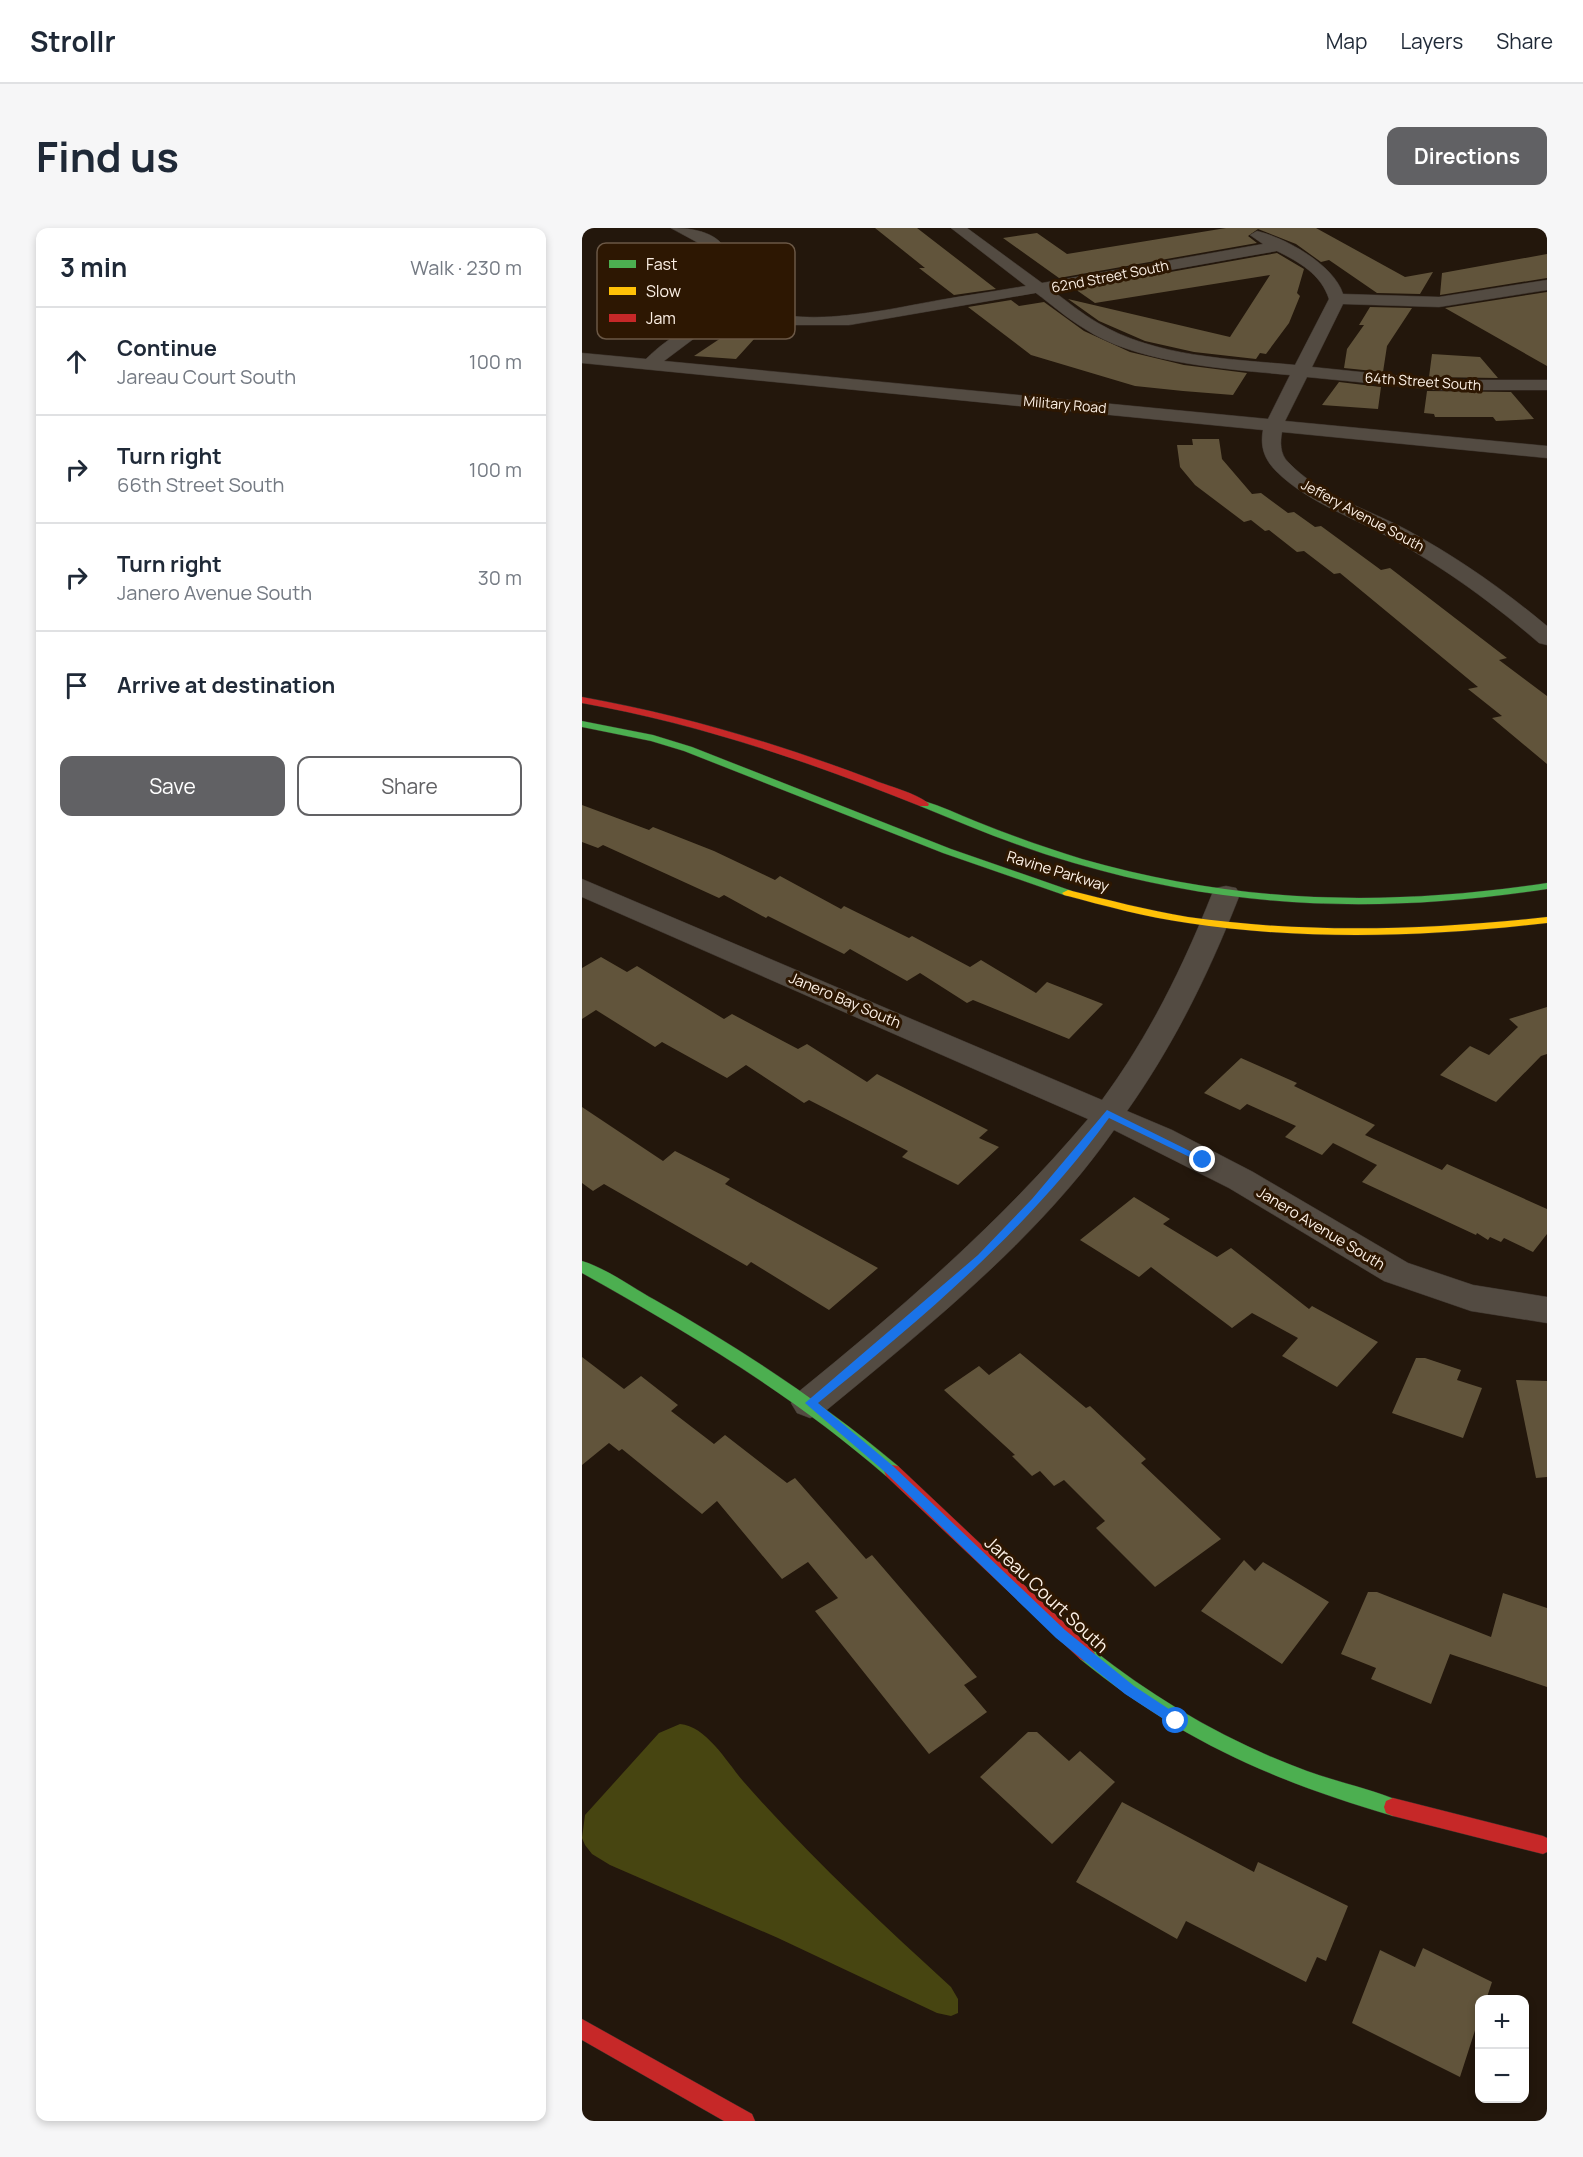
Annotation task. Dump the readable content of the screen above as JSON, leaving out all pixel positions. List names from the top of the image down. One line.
{"streets":{"street":["62nd Street South","64th Street South","Military Road","Jeffery Avenue South","Ravine Parkway","Janero Bay South","Janero Avenue South","Jareau Court South"]},"crossings":[["62nd Street South","64th Street South"],["64th Street South","Jeffery Avenue South"],["Military Road","Jeffery Avenue South"],["Janero Bay South","Janero Avenue South"]],"legend":["Fast","Slow","Jam"],"page":{"header":"Strollr","nav":["Map","Layers","Share"],"title":"Find us","buttons":["Directions",["Save","Share"]],"heading":["3 min","Walk · 230 m"],"list":[["Continue","Jareau Court South","100 m"],["Turn right","66th Street South","100 m"],["Turn right","Janero Avenue South","30 m"],"Arrive at destination"],"map_buttons":["+","−"]}}
